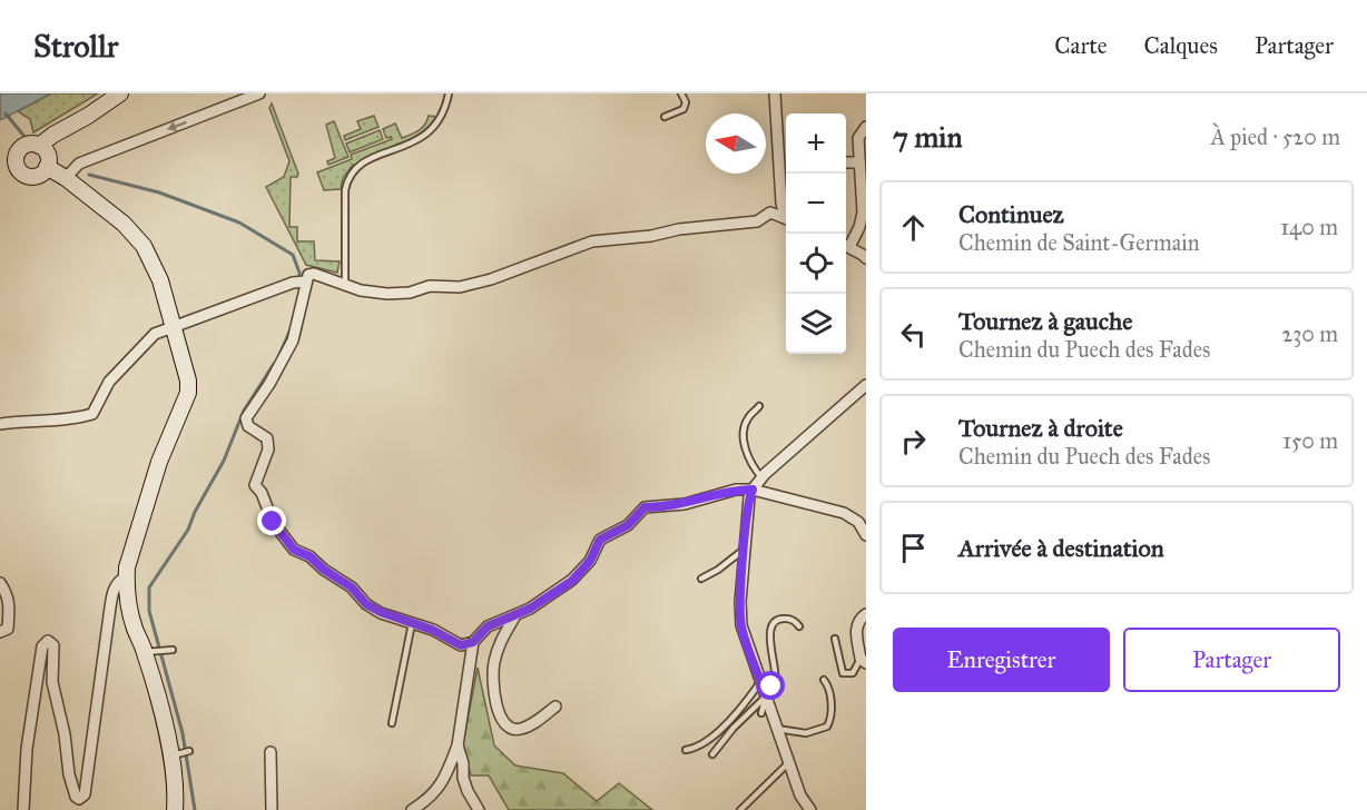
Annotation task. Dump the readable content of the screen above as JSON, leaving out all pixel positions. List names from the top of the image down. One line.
{"north":"left","page":{"header":"Strollr","nav":["Carte","Calques","Partager"],"heading":["7 min","À pied · 520 m"],"map_buttons":["+","−"],"list":[["Continuez","Chemin de Saint-Germain","140 m"],["Tournez à gauche","Chemin du Puech des Fades","230 m"],["Tournez à droite","Chemin du Puech des Fades","150 m"],"Arrivée à destination"],"buttons":["Enregistrer","Partager"]}}
